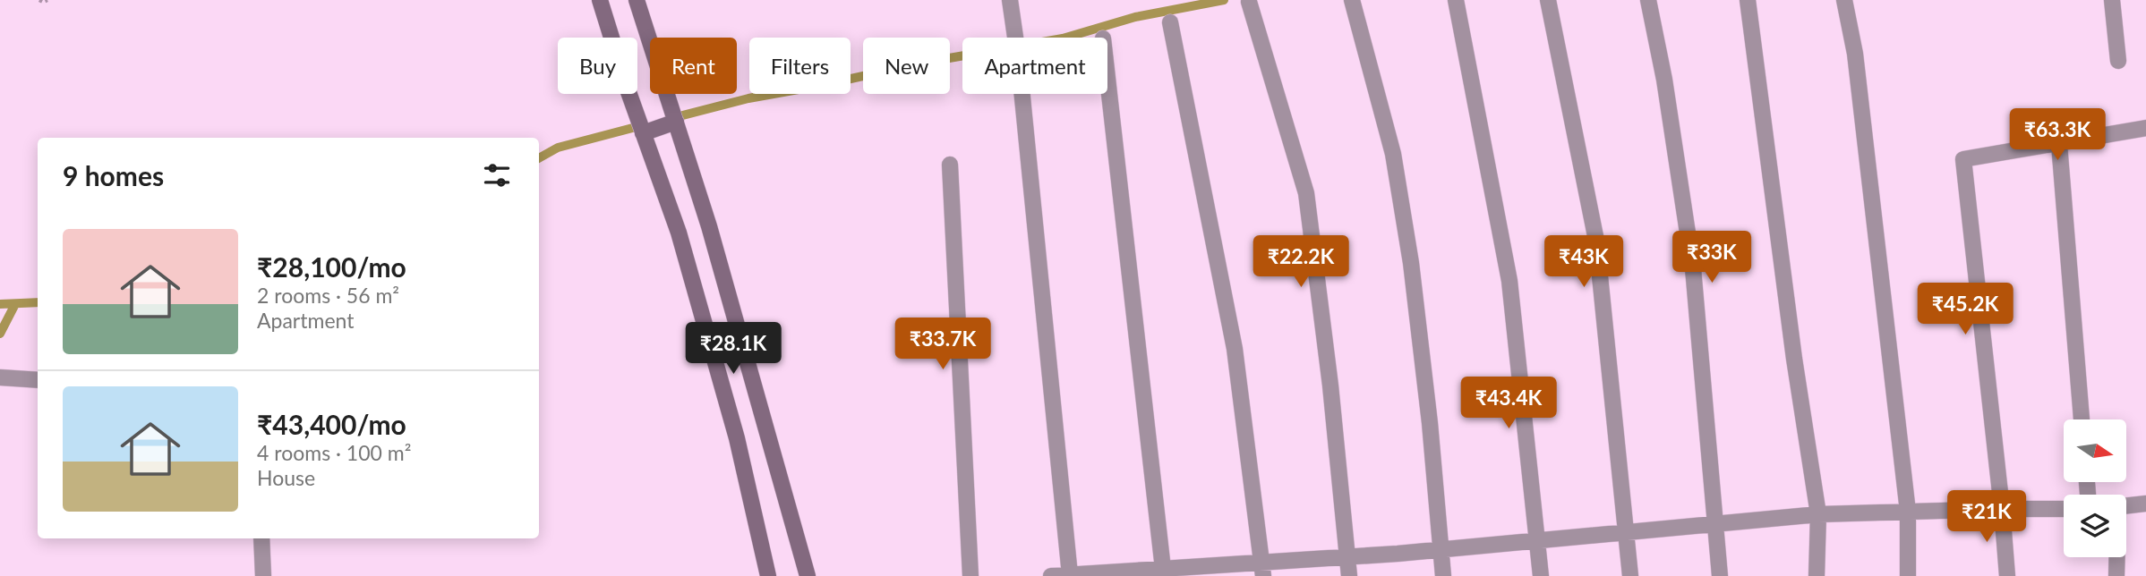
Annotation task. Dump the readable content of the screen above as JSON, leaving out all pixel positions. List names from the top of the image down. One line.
{"north":"right","page":{"chip":["Buy","Rent","Filters","New","Apartment"],"price":["₹63.3K","₹33K","₹22.2K","₹43K","₹45.2K","₹33.7K","₹28.1K","₹43.4K","₹21K"],"heading":"9 homes","list":[{"name":"₹28,100/mo","note":"2 rooms · 56 m² · Apartment"},{"name":"₹43,400/mo","note":"4 rooms · 100 m² · House"}]}}
